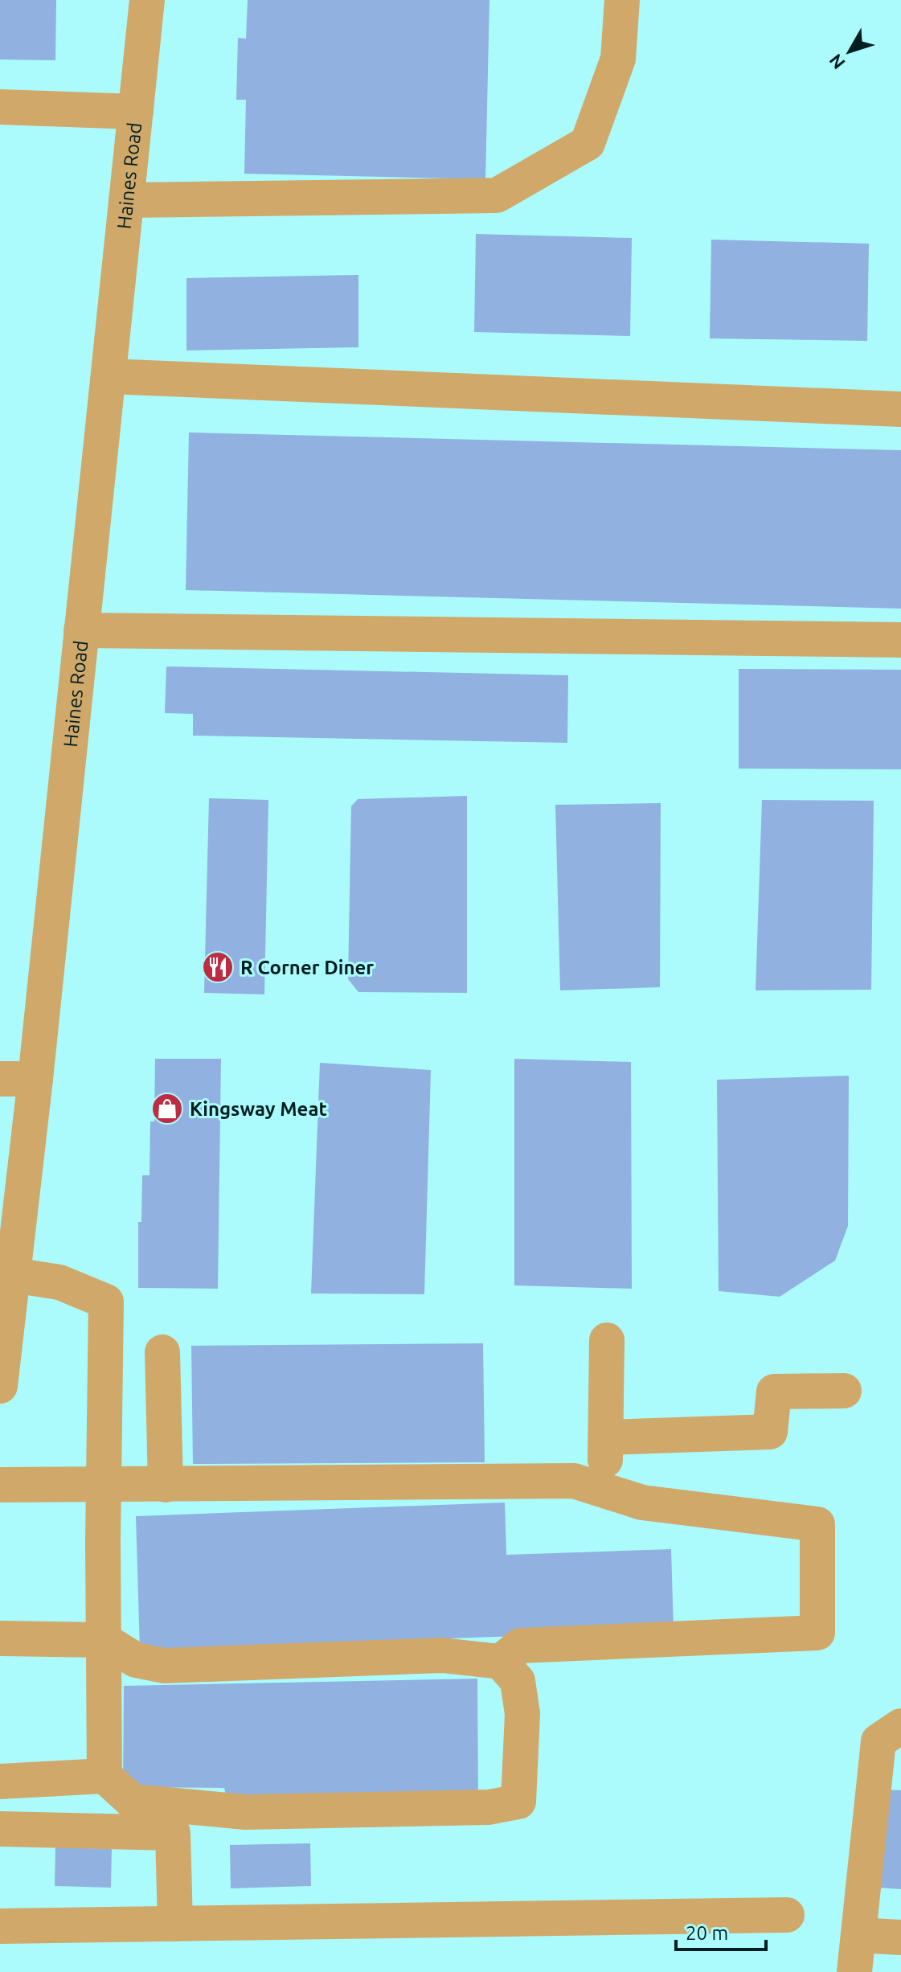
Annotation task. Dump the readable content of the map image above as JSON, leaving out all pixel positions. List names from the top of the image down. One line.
{"streets":{"street":["Haines Road"]},"places":{"restaurant":["R Corner Diner"],"shop":["Kingsway Meat"]},"scale_bar":"20 m","north":"bottom left"}
